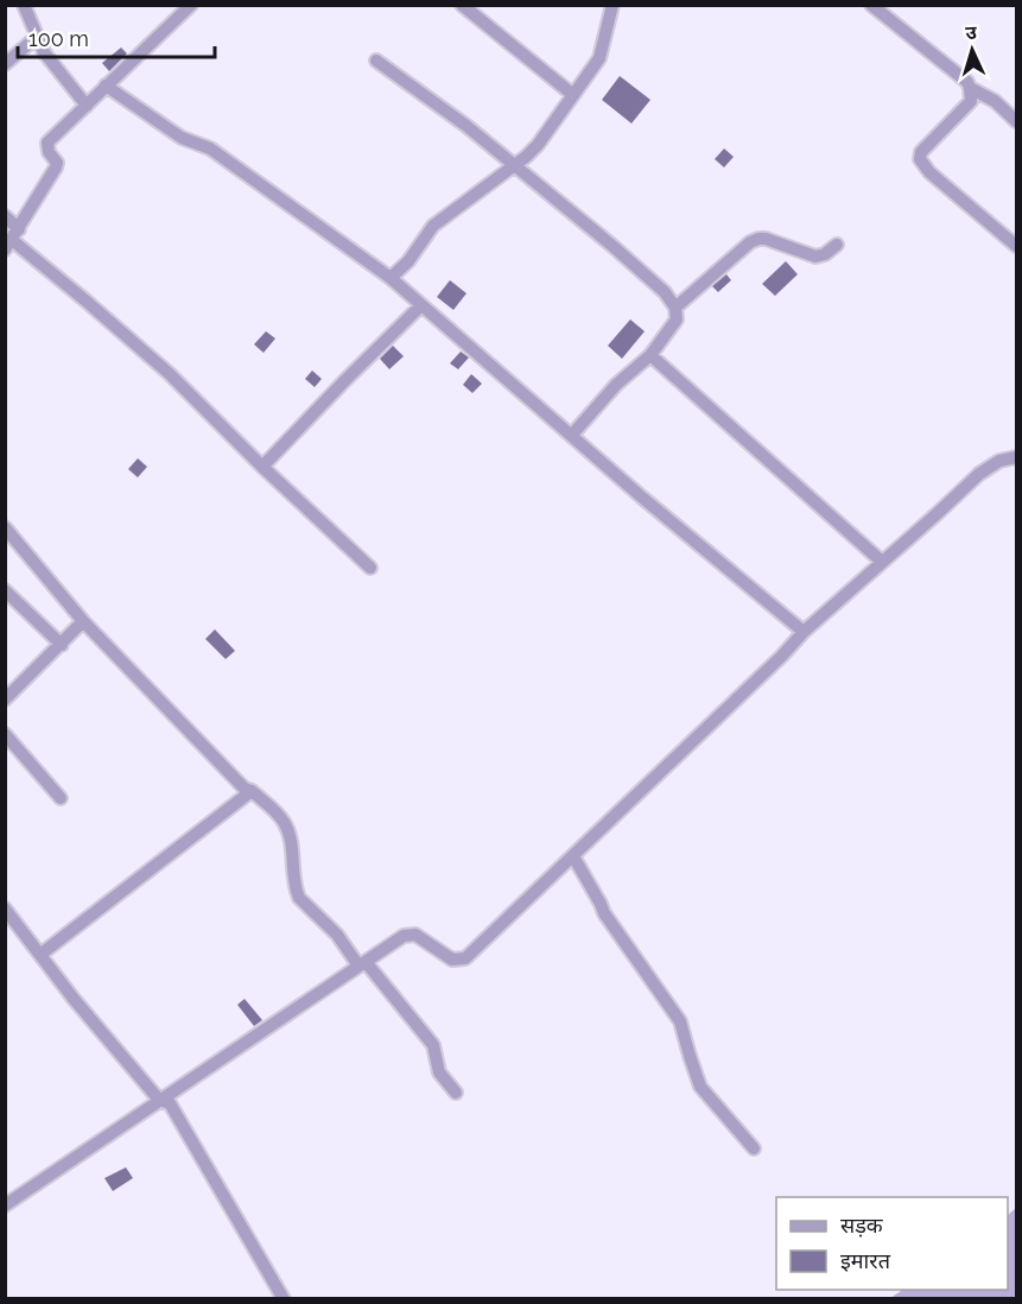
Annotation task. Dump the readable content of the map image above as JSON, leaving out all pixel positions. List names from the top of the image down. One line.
{"legend":["सड़क","इमारत"],"scale_bar":"100 m","north":"top"}
